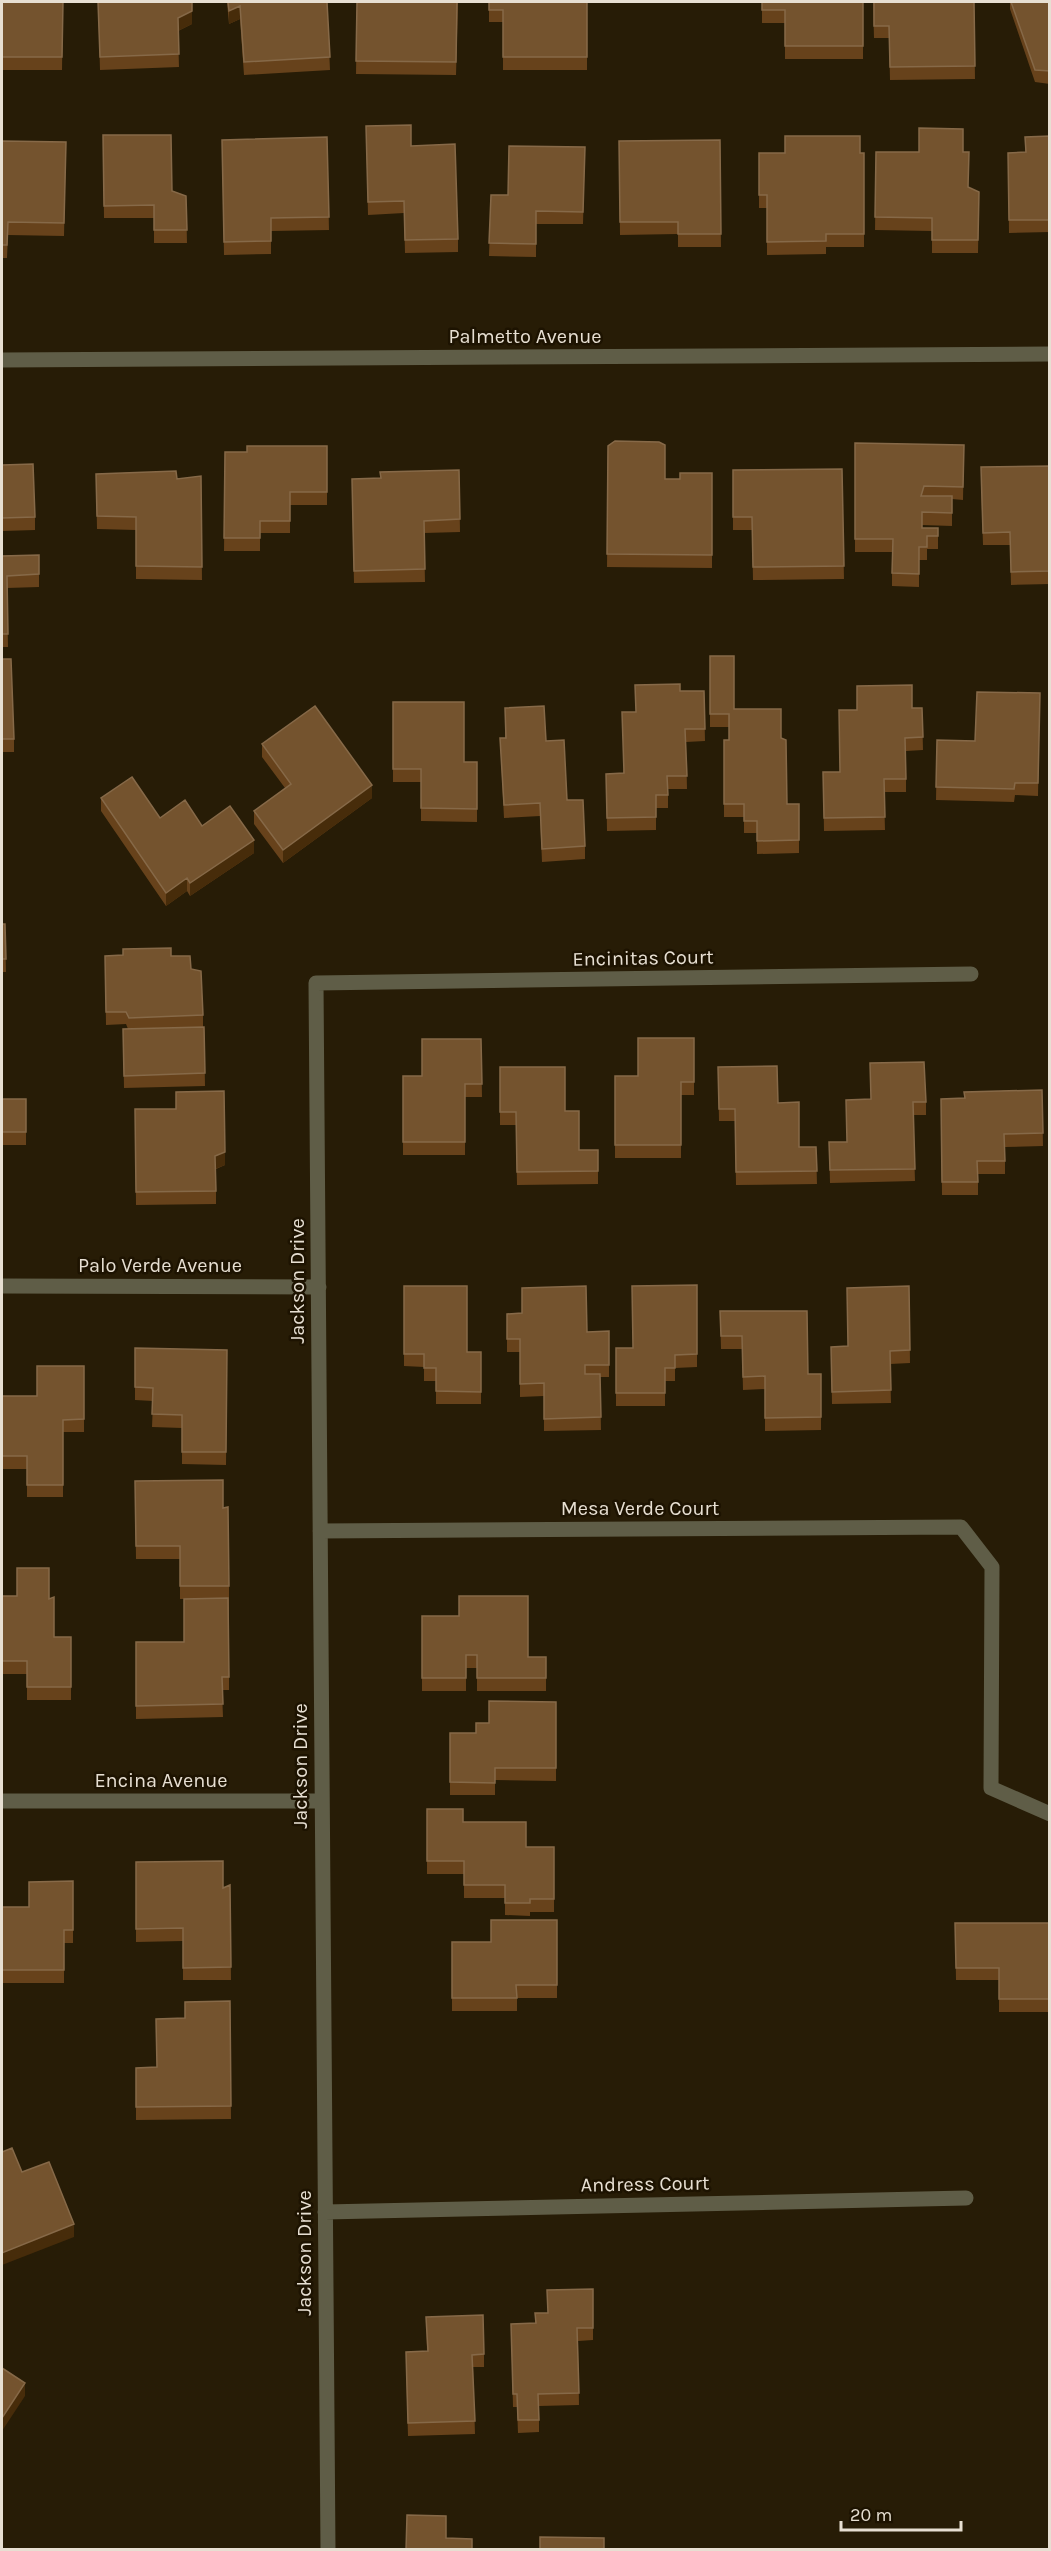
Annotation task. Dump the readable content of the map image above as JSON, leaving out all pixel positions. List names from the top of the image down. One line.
{"streets":{"street":["Palmetto Avenue","Encinitas Court","Palo Verde Avenue","Jackson Drive","Mesa Verde Court","Encina Avenue","Andress Court"]},"crossings":[["Encinitas Court","Jackson Drive"],["Palo Verde Avenue","Jackson Drive"],["Jackson Drive","Mesa Verde Court"],["Jackson Drive","Encina Avenue"],["Jackson Drive","Andress Court"]],"scale_bar":"20 m"}
